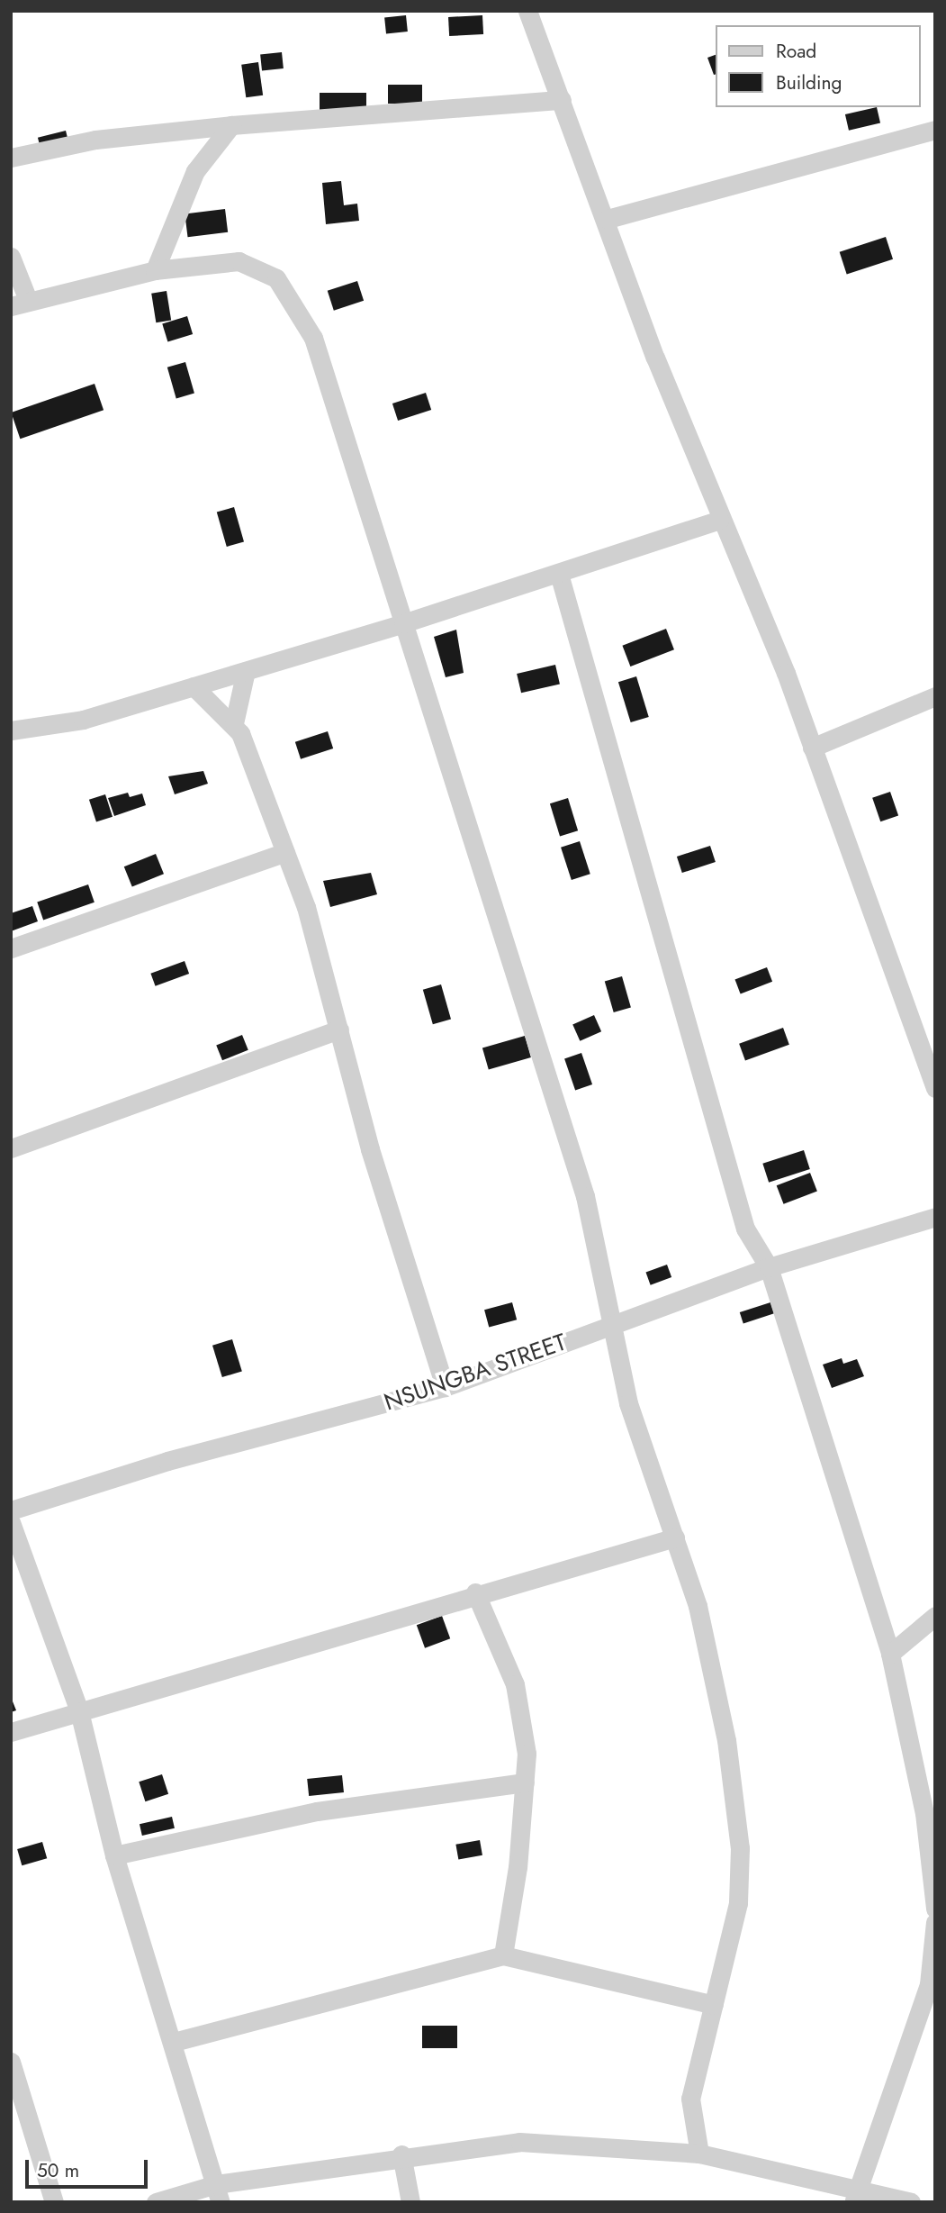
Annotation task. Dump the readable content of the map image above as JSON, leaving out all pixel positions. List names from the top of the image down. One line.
{"streets":{"street":["NSUNGBA STREET"]},"legend":["Road","Building"],"scale_bar":"50 m"}
